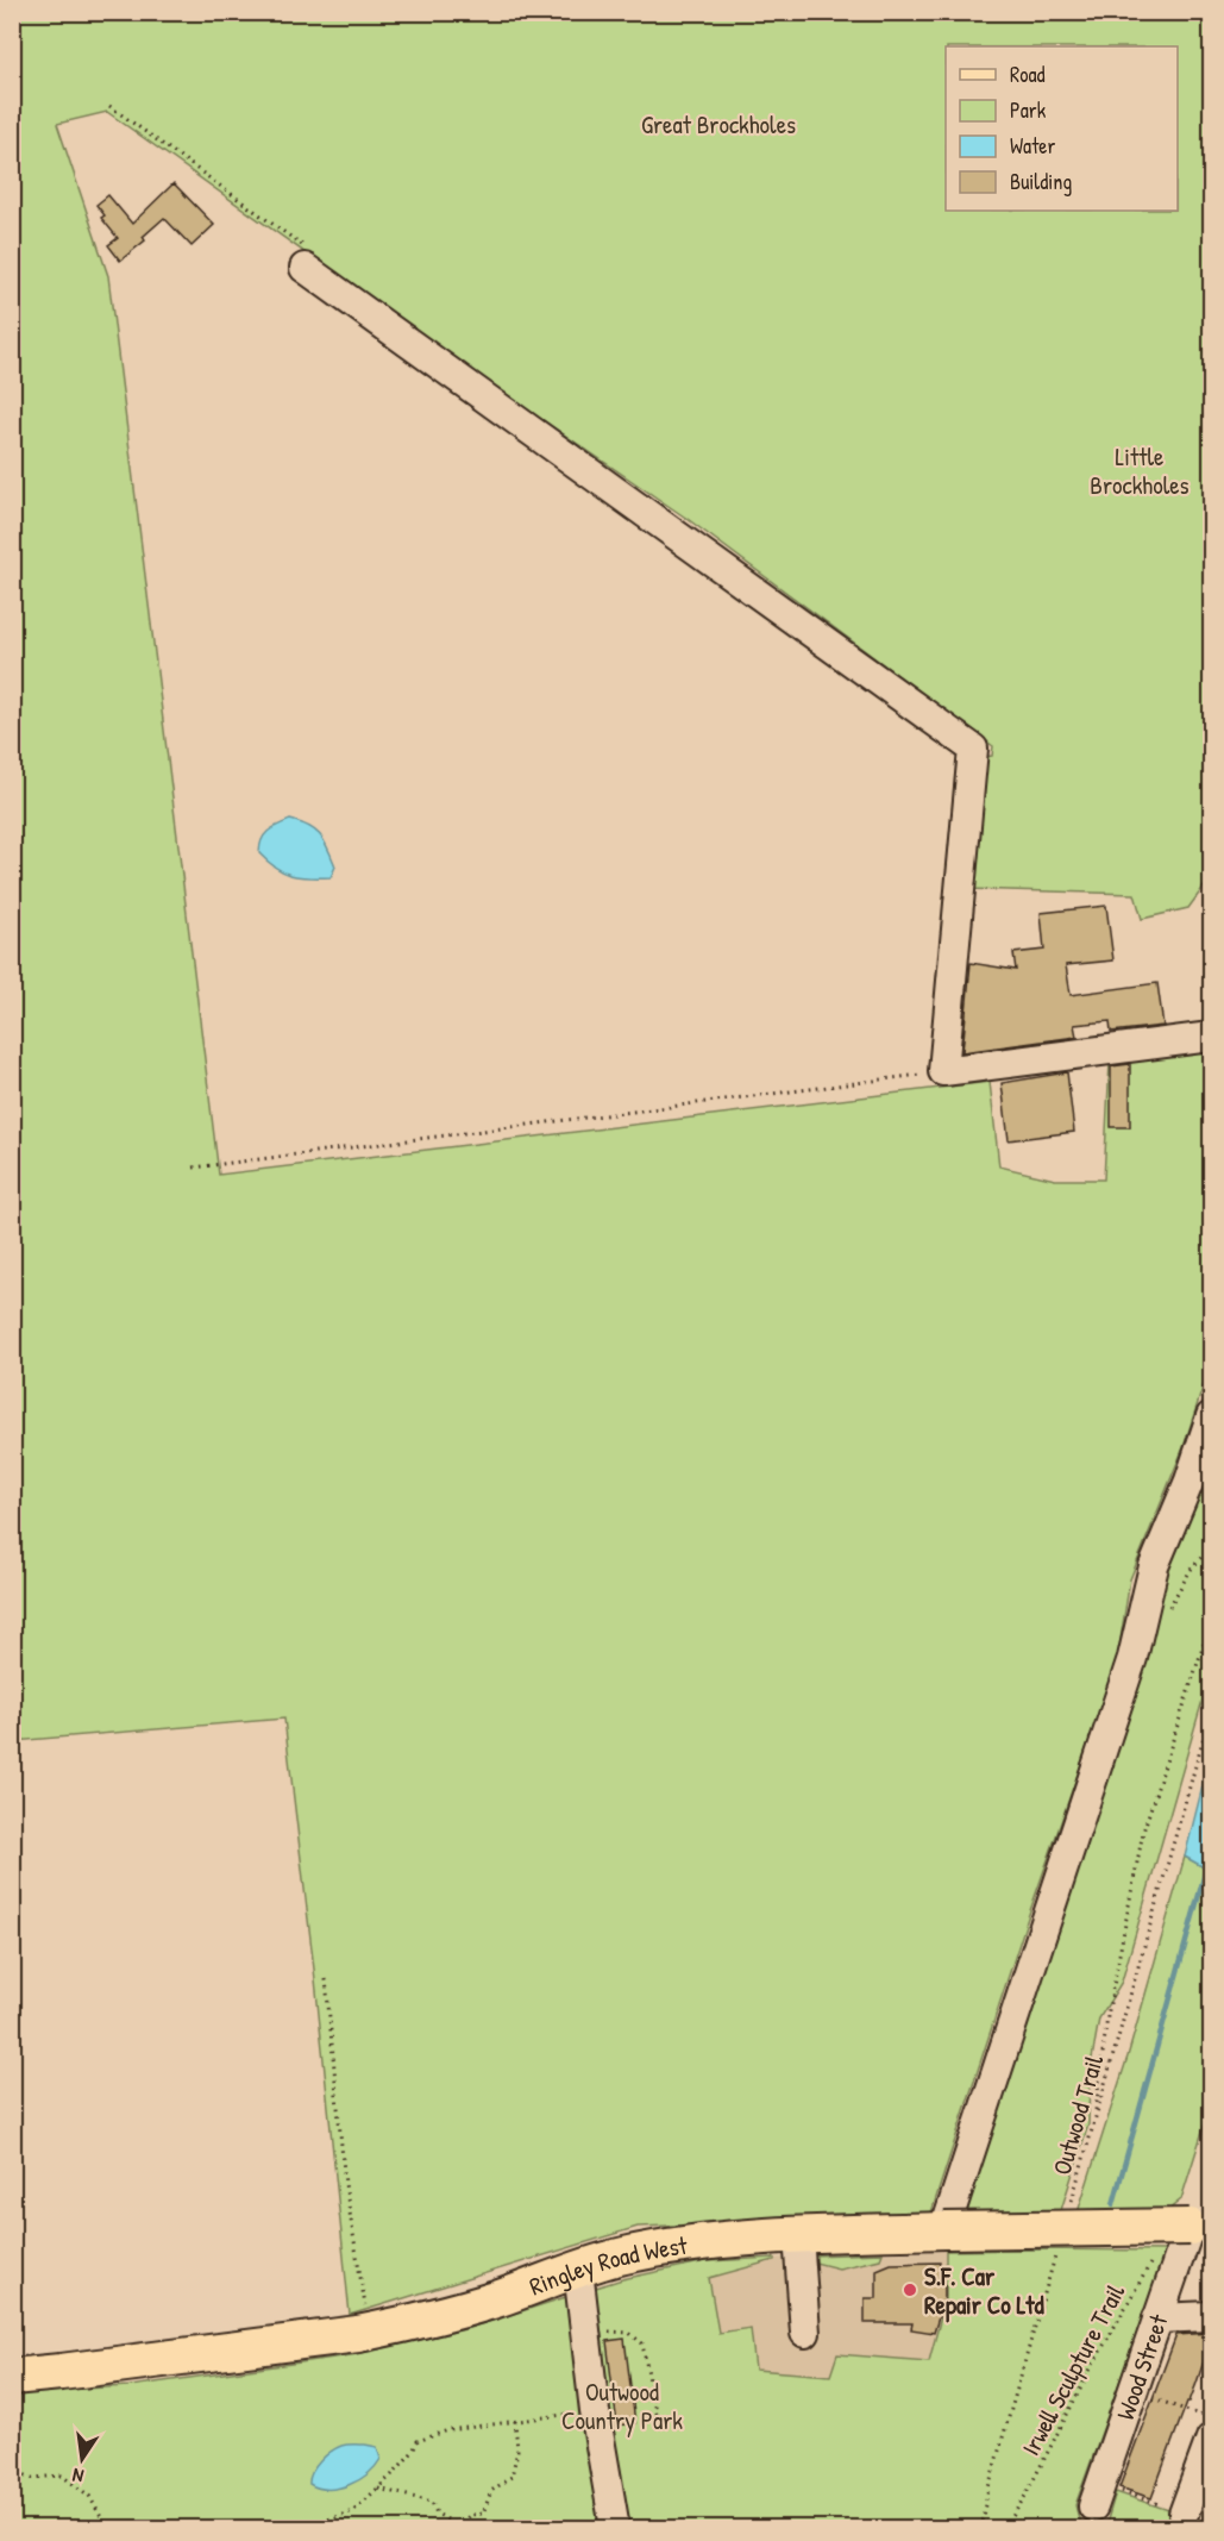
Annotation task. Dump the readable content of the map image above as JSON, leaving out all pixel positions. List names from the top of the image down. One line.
{"streets":{"main road":["Ringley Road West"],"street":["Wood Street"],"path":["Outwood Trail","Irwell Sculpture Trail"]},"crossings":[["Ringley Road West","Wood Street"],["Ringley Road West","Irwell Sculpture Trail"],["Wood Street","Irwell Sculpture Trail"]],"parks":["Great Brockholes","Little Brockholes","Outwood Country Park"],"places":["S.F. Car Repair Co Ltd"],"legend":["Road","Park","Water","Building"],"north":"bottom"}
